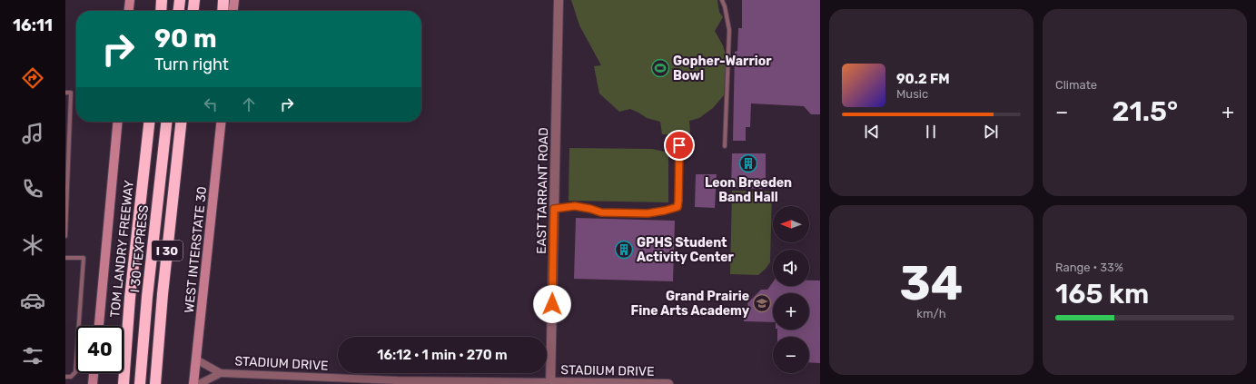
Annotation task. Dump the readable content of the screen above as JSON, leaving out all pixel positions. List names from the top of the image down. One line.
{"streets":{"highway":["TOM LANDRY FREEWAY","I 30 TEXPRESS","I 30"],"main road":["WEST INTERSTATE 30"],"street":["EAST TARRANT ROAD","STADIUM DRIVE"]},"crossings":[["EAST TARRANT ROAD","STADIUM DRIVE"],["WEST INTERSTATE 30","STADIUM DRIVE"]],"places":{"sports":["Gopher-Warrior Bowl"],"building":["Leon Breeden Band Hall","GPHS Student Activity Center"],"school or university":["Grand Prairie Fine Arts Academy"]},"north":"left","page":{"tabs":"16:11","tile":["Climate",["34","km/h"],["Range · 33%","165 km"]],"turn":["90 m","Turn right"],"song":["90.2 FM","Music"],"heat":["−","21.5°","+"],"map_buttons":["+","−"],"limit":"40","trip":"16:12 · 1 min · 270 m"}}
